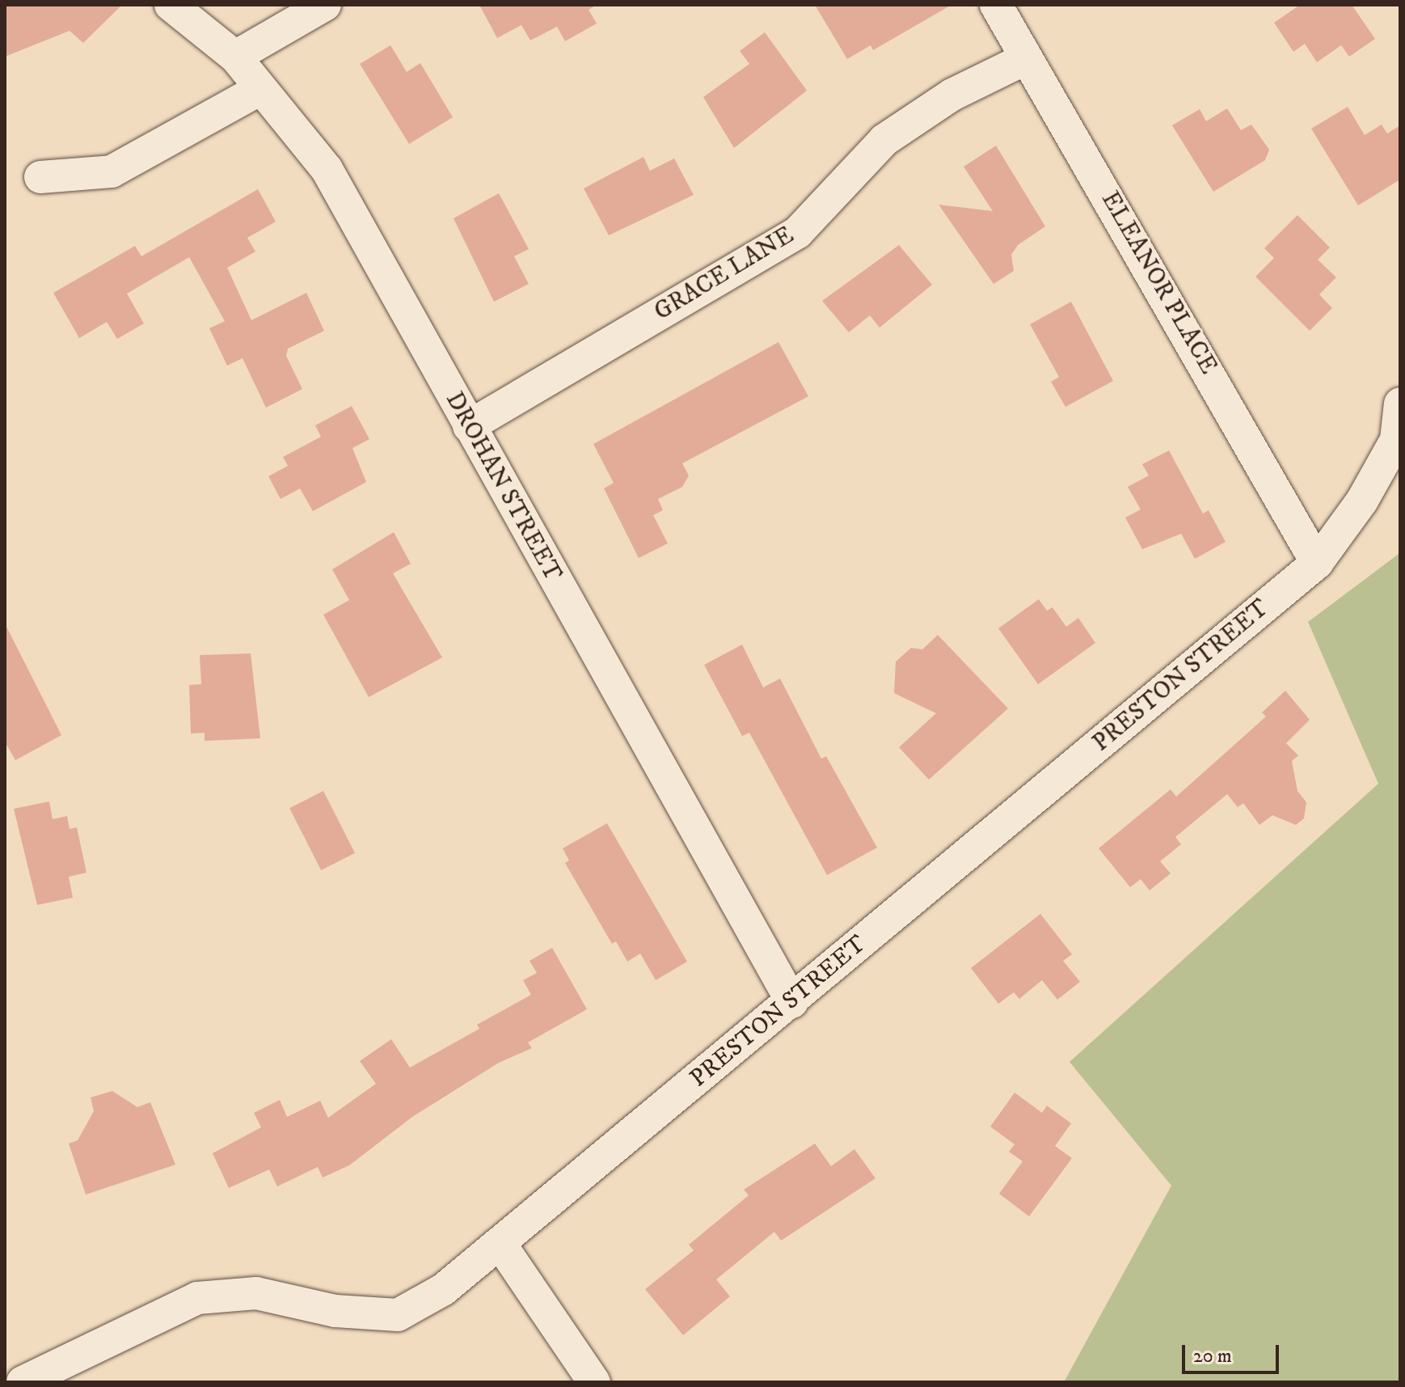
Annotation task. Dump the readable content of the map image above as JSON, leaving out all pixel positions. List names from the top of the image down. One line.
{"streets":{"street":["GRACE LANE","ELEANOR PLACE","DROHAN STREET","PRESTON STREET"]},"crossings":[["GRACE LANE","ELEANOR PLACE"],["GRACE LANE","DROHAN STREET"],["ELEANOR PLACE","PRESTON STREET"],["DROHAN STREET","PRESTON STREET"]],"scale_bar":"20 m"}
